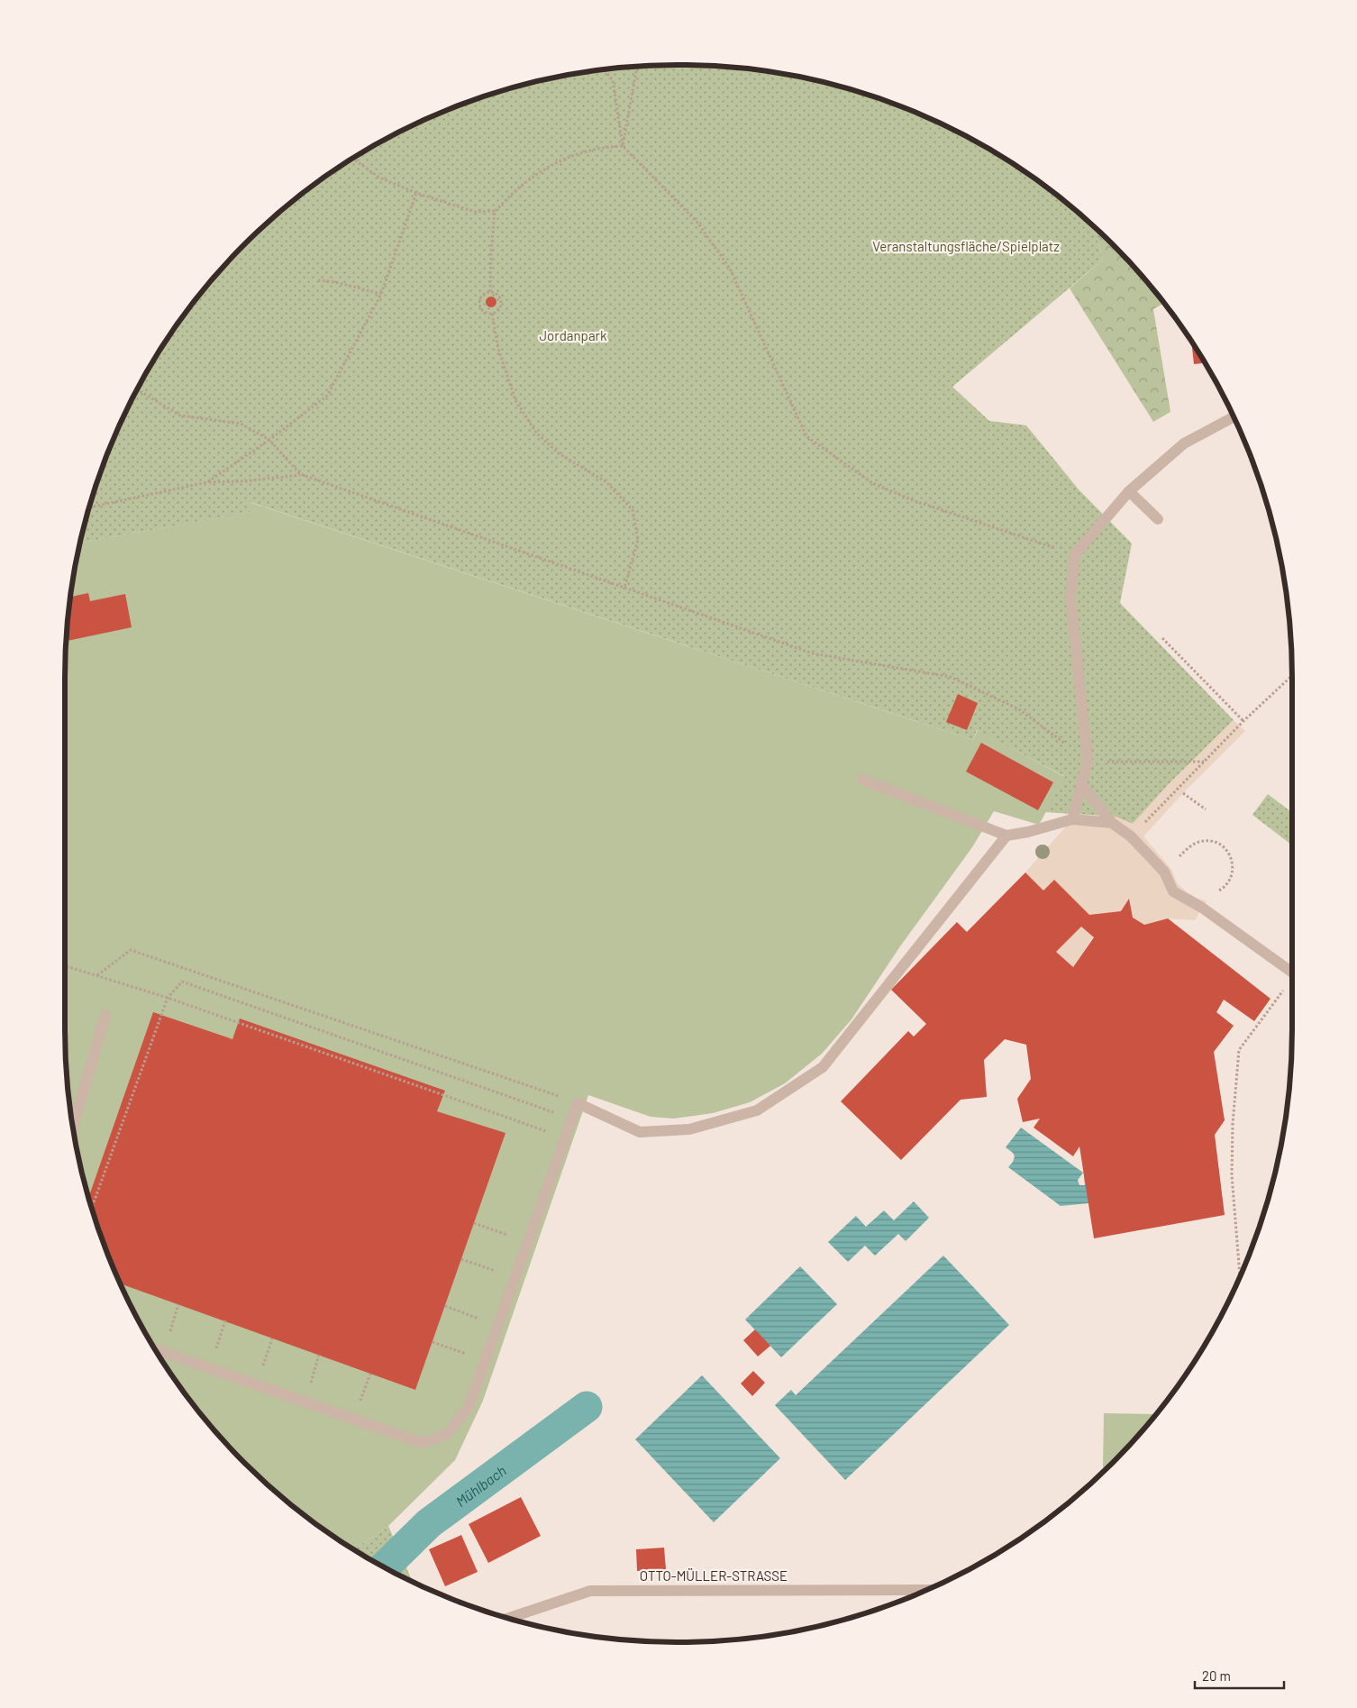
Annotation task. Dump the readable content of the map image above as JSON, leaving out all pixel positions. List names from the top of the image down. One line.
{"streets":{"street":["OTTO-MÜLLER-STRASSE"]},"water":["Mühlbach"],"parks":["Veranstaltungsfläche/Spielplatz","Jordanpark"],"scale_bar":"20 m"}
